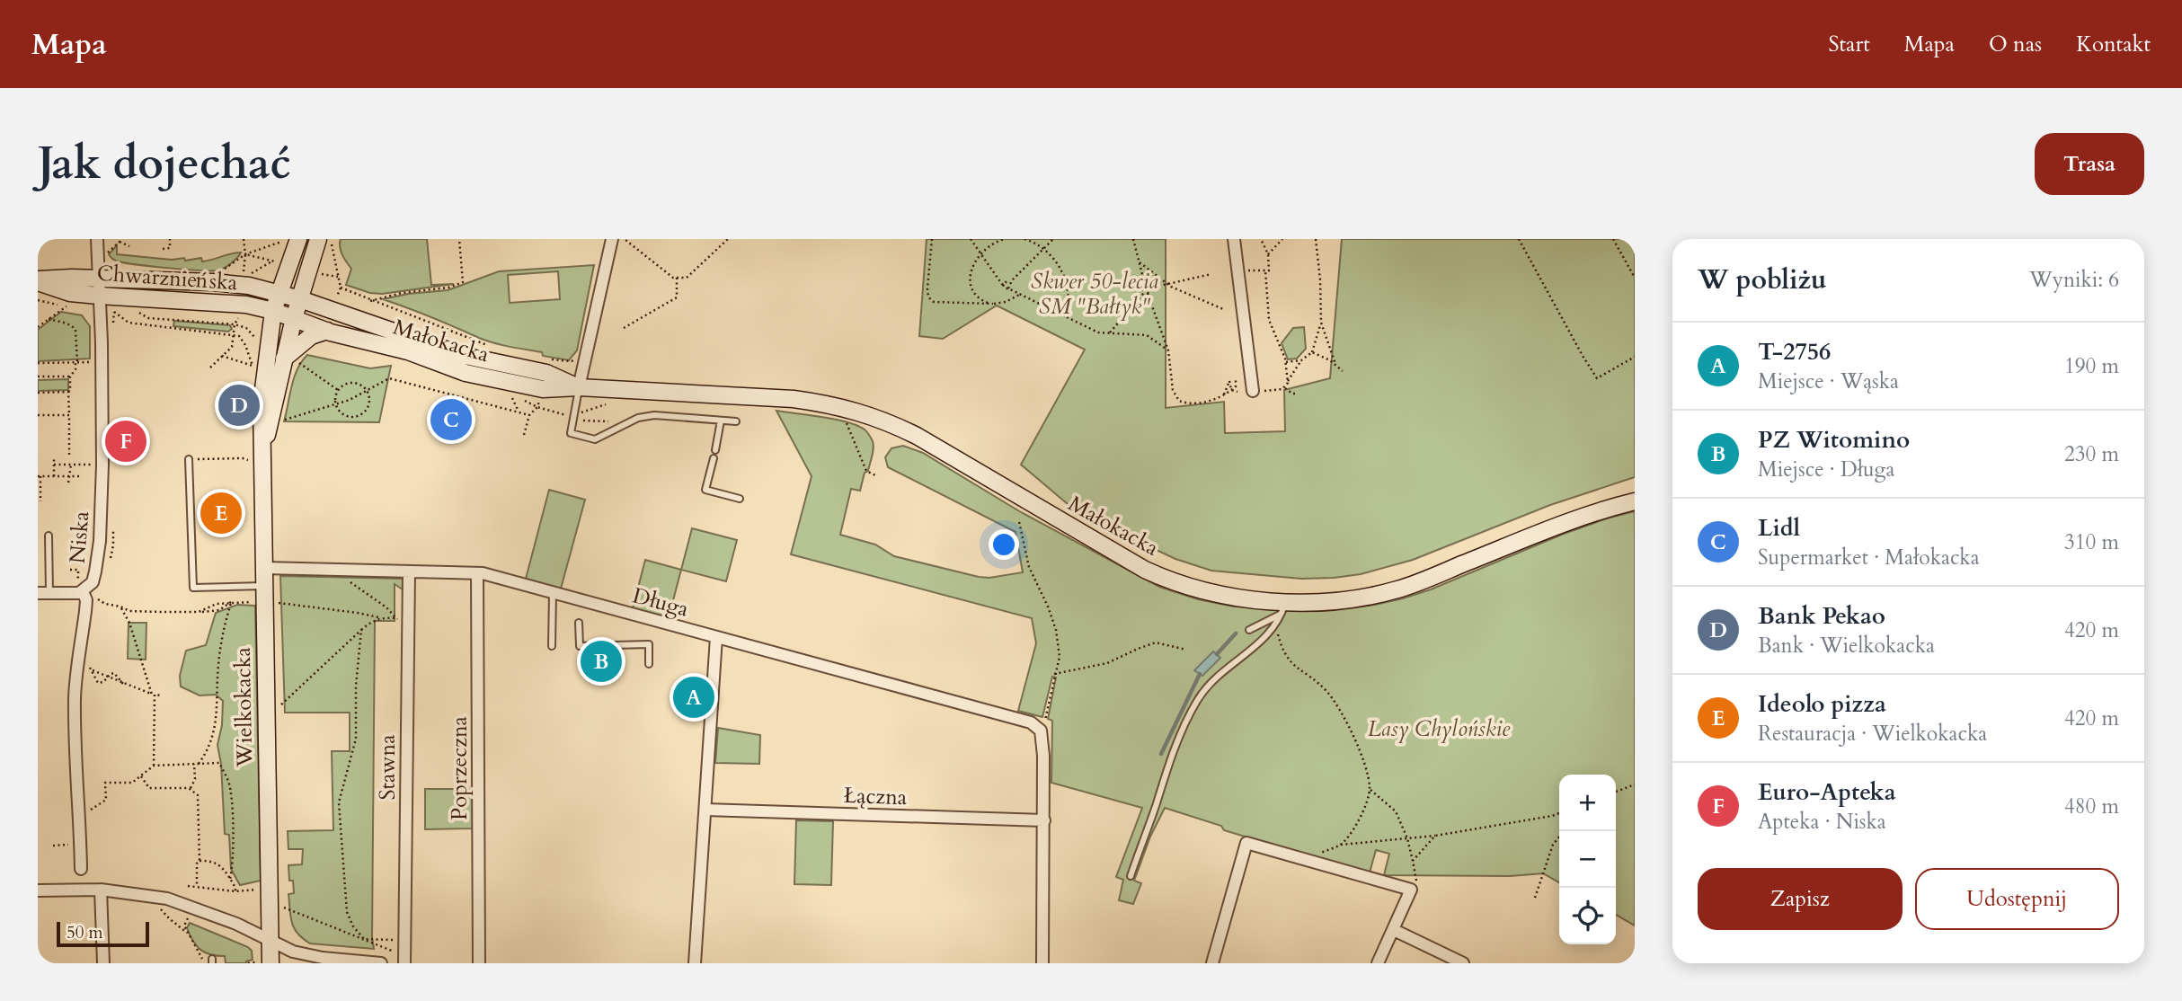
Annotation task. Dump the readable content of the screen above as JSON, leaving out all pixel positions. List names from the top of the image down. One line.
{"streets":{"main road":["Chwarznieńska","Małokacka","Wielkokacka"],"street":["Niska","Długa","Stawna","Poprzeczna","Łączna"]},"crossings":[["Chwarznieńska","Małokacka"],["Chwarznieńska","Niska"],["Chwarznieńska","Wielkokacka"],["Małokacka","Wielkokacka"],["Długa","Wielkokacka"],["Długa","Stawna"],["Długa","Poprzeczna"]],"parks":["Skwer 50-lecia SM \"Bałtyk\"","Lasy Chylońskie"],"scale_bar":"50 m","page":{"header":"Mapa","nav":["Start","Mapa","O nas","Kontakt"],"buttons":["Trasa",["Zapisz","Udostępnij"]],"title":"Jak dojechać","heading":["W pobliżu","Wyniki: 6"],"list":[{"mark":"A","name":"T-2756","note":"Miejsce · Wąska","value":"190 m"},{"mark":"B","name":"PZ Witomino","note":"Miejsce · Długa","value":"230 m"},{"mark":"C","name":"Lidl","note":"Supermarket · Małokacka","value":"310 m"},{"mark":"D","name":"Bank Pekao","note":"Bank · Wielkokacka","value":"420 m"},{"mark":"E","name":"Ideolo pizza","note":"Restauracja · Wielkokacka","value":"420 m"},{"mark":"F","name":"Euro-Apteka","note":"Apteka · Niska","value":"480 m"}],"pins":["D","C","F","E","B","A"],"map_buttons":["+","−"],"scale":"50 m"}}
